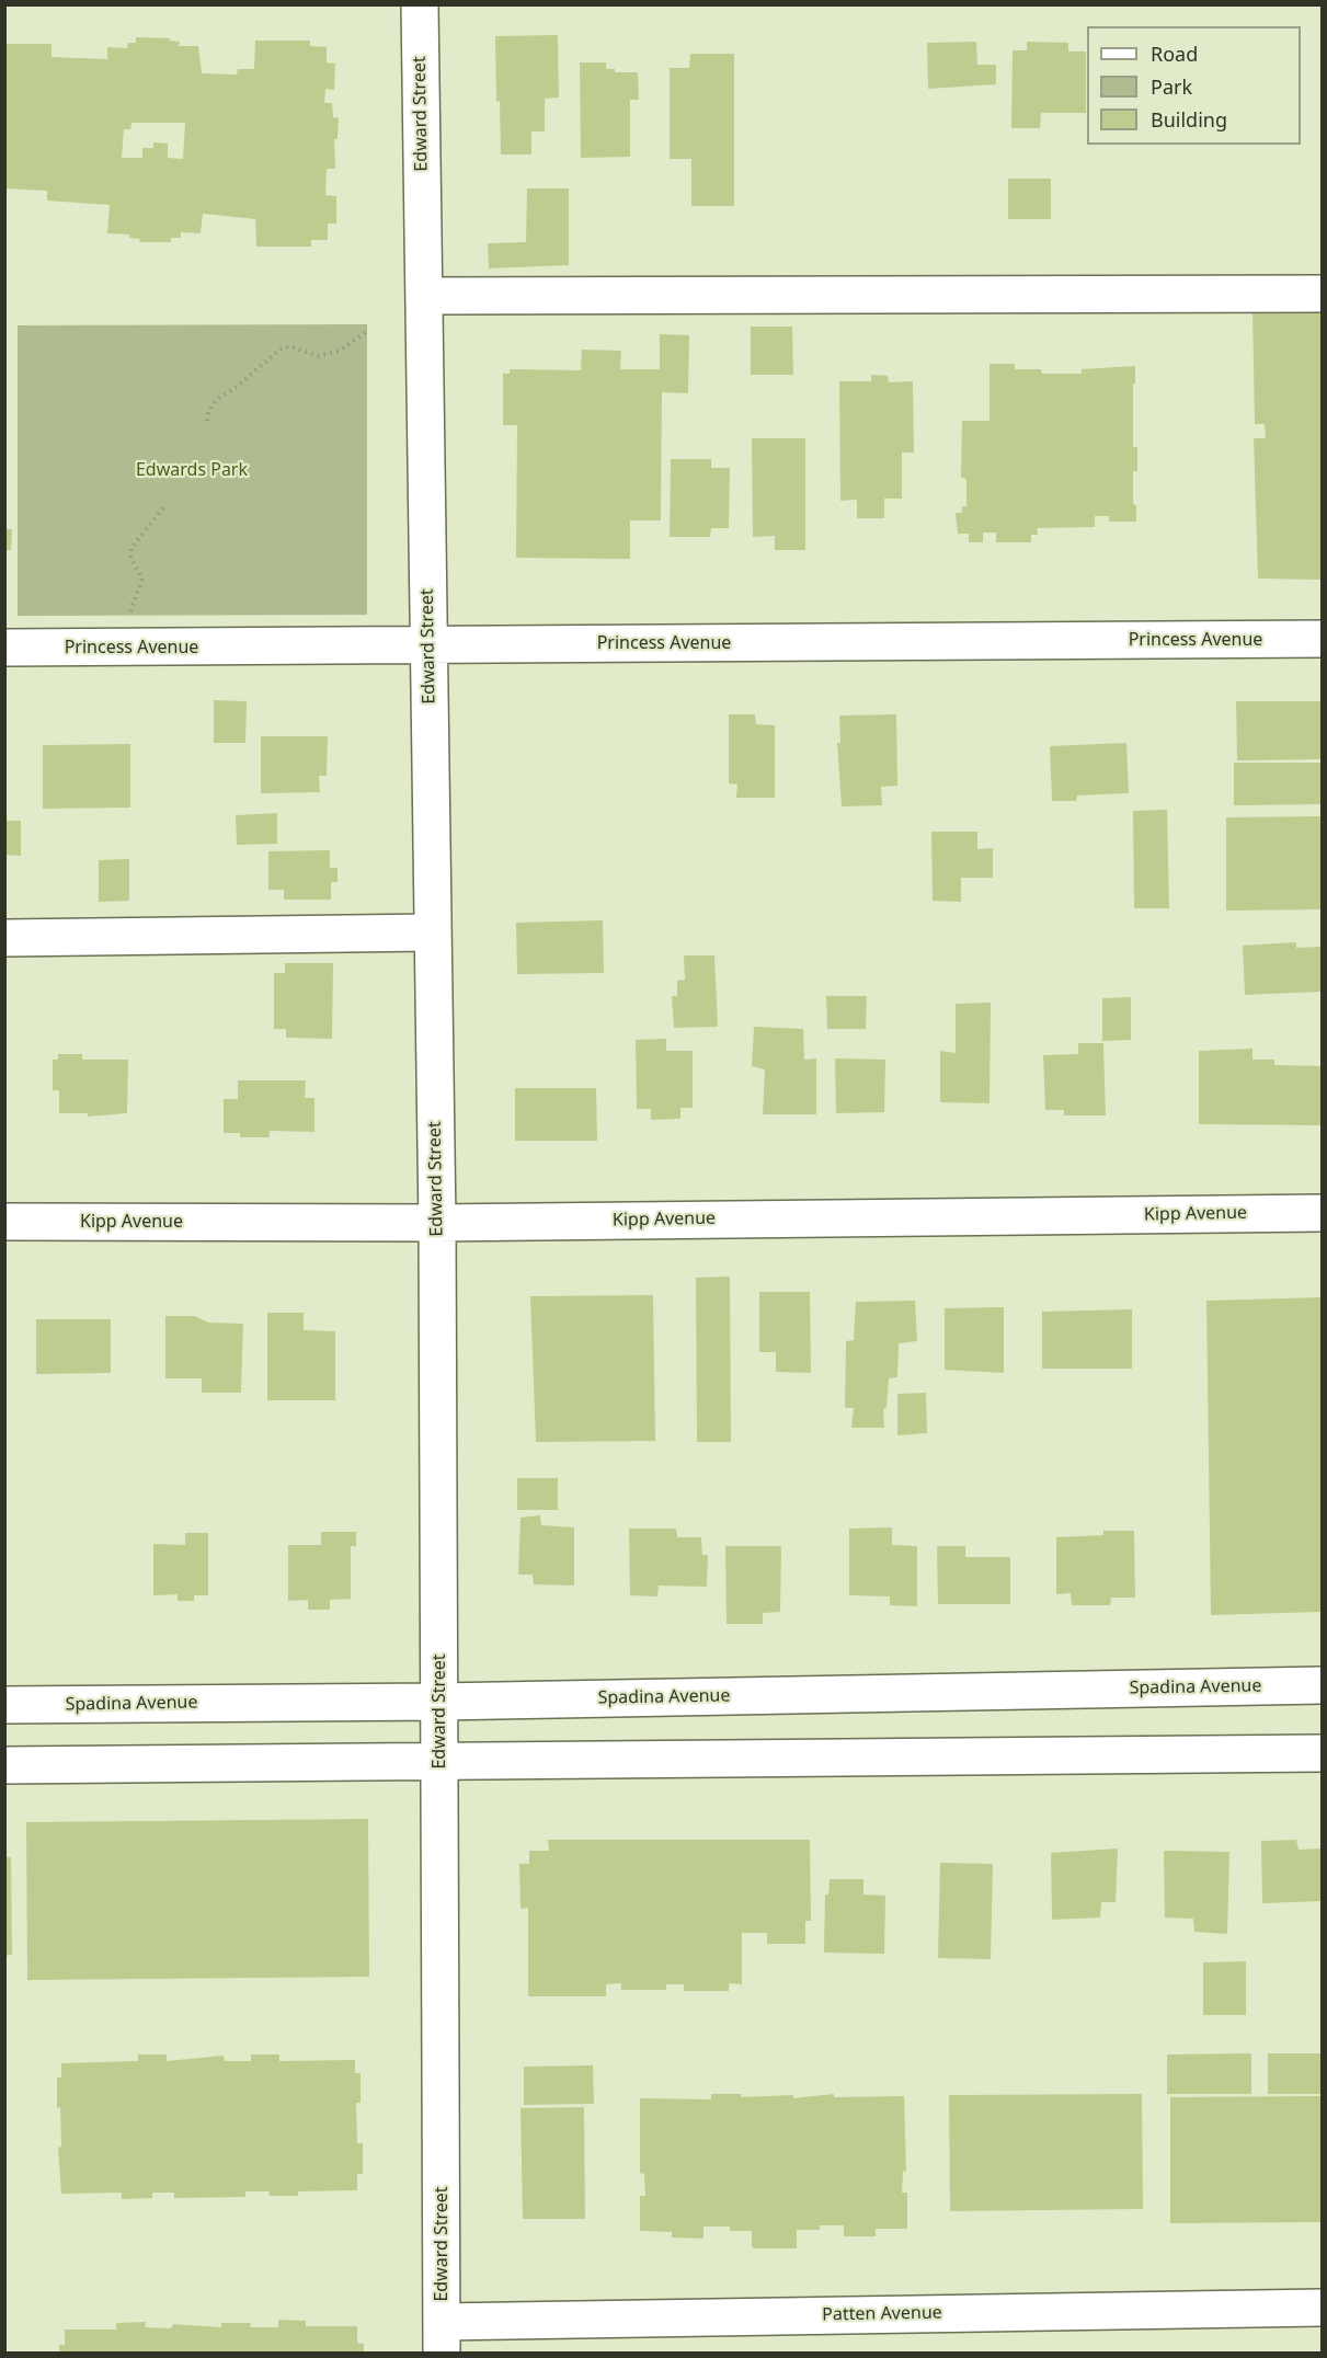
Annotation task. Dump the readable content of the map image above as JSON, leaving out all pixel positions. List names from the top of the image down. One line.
{"streets":{"street":["Edward Street","Princess Avenue","Kipp Avenue","Spadina Avenue","Patten Avenue"]},"crossings":[["Edward Street","Princess Avenue"],["Edward Street","Kipp Avenue"],["Edward Street","Spadina Avenue"],["Edward Street","Patten Avenue"]],"parks":["Edwards Park"],"legend":["Road","Park","Building"]}
